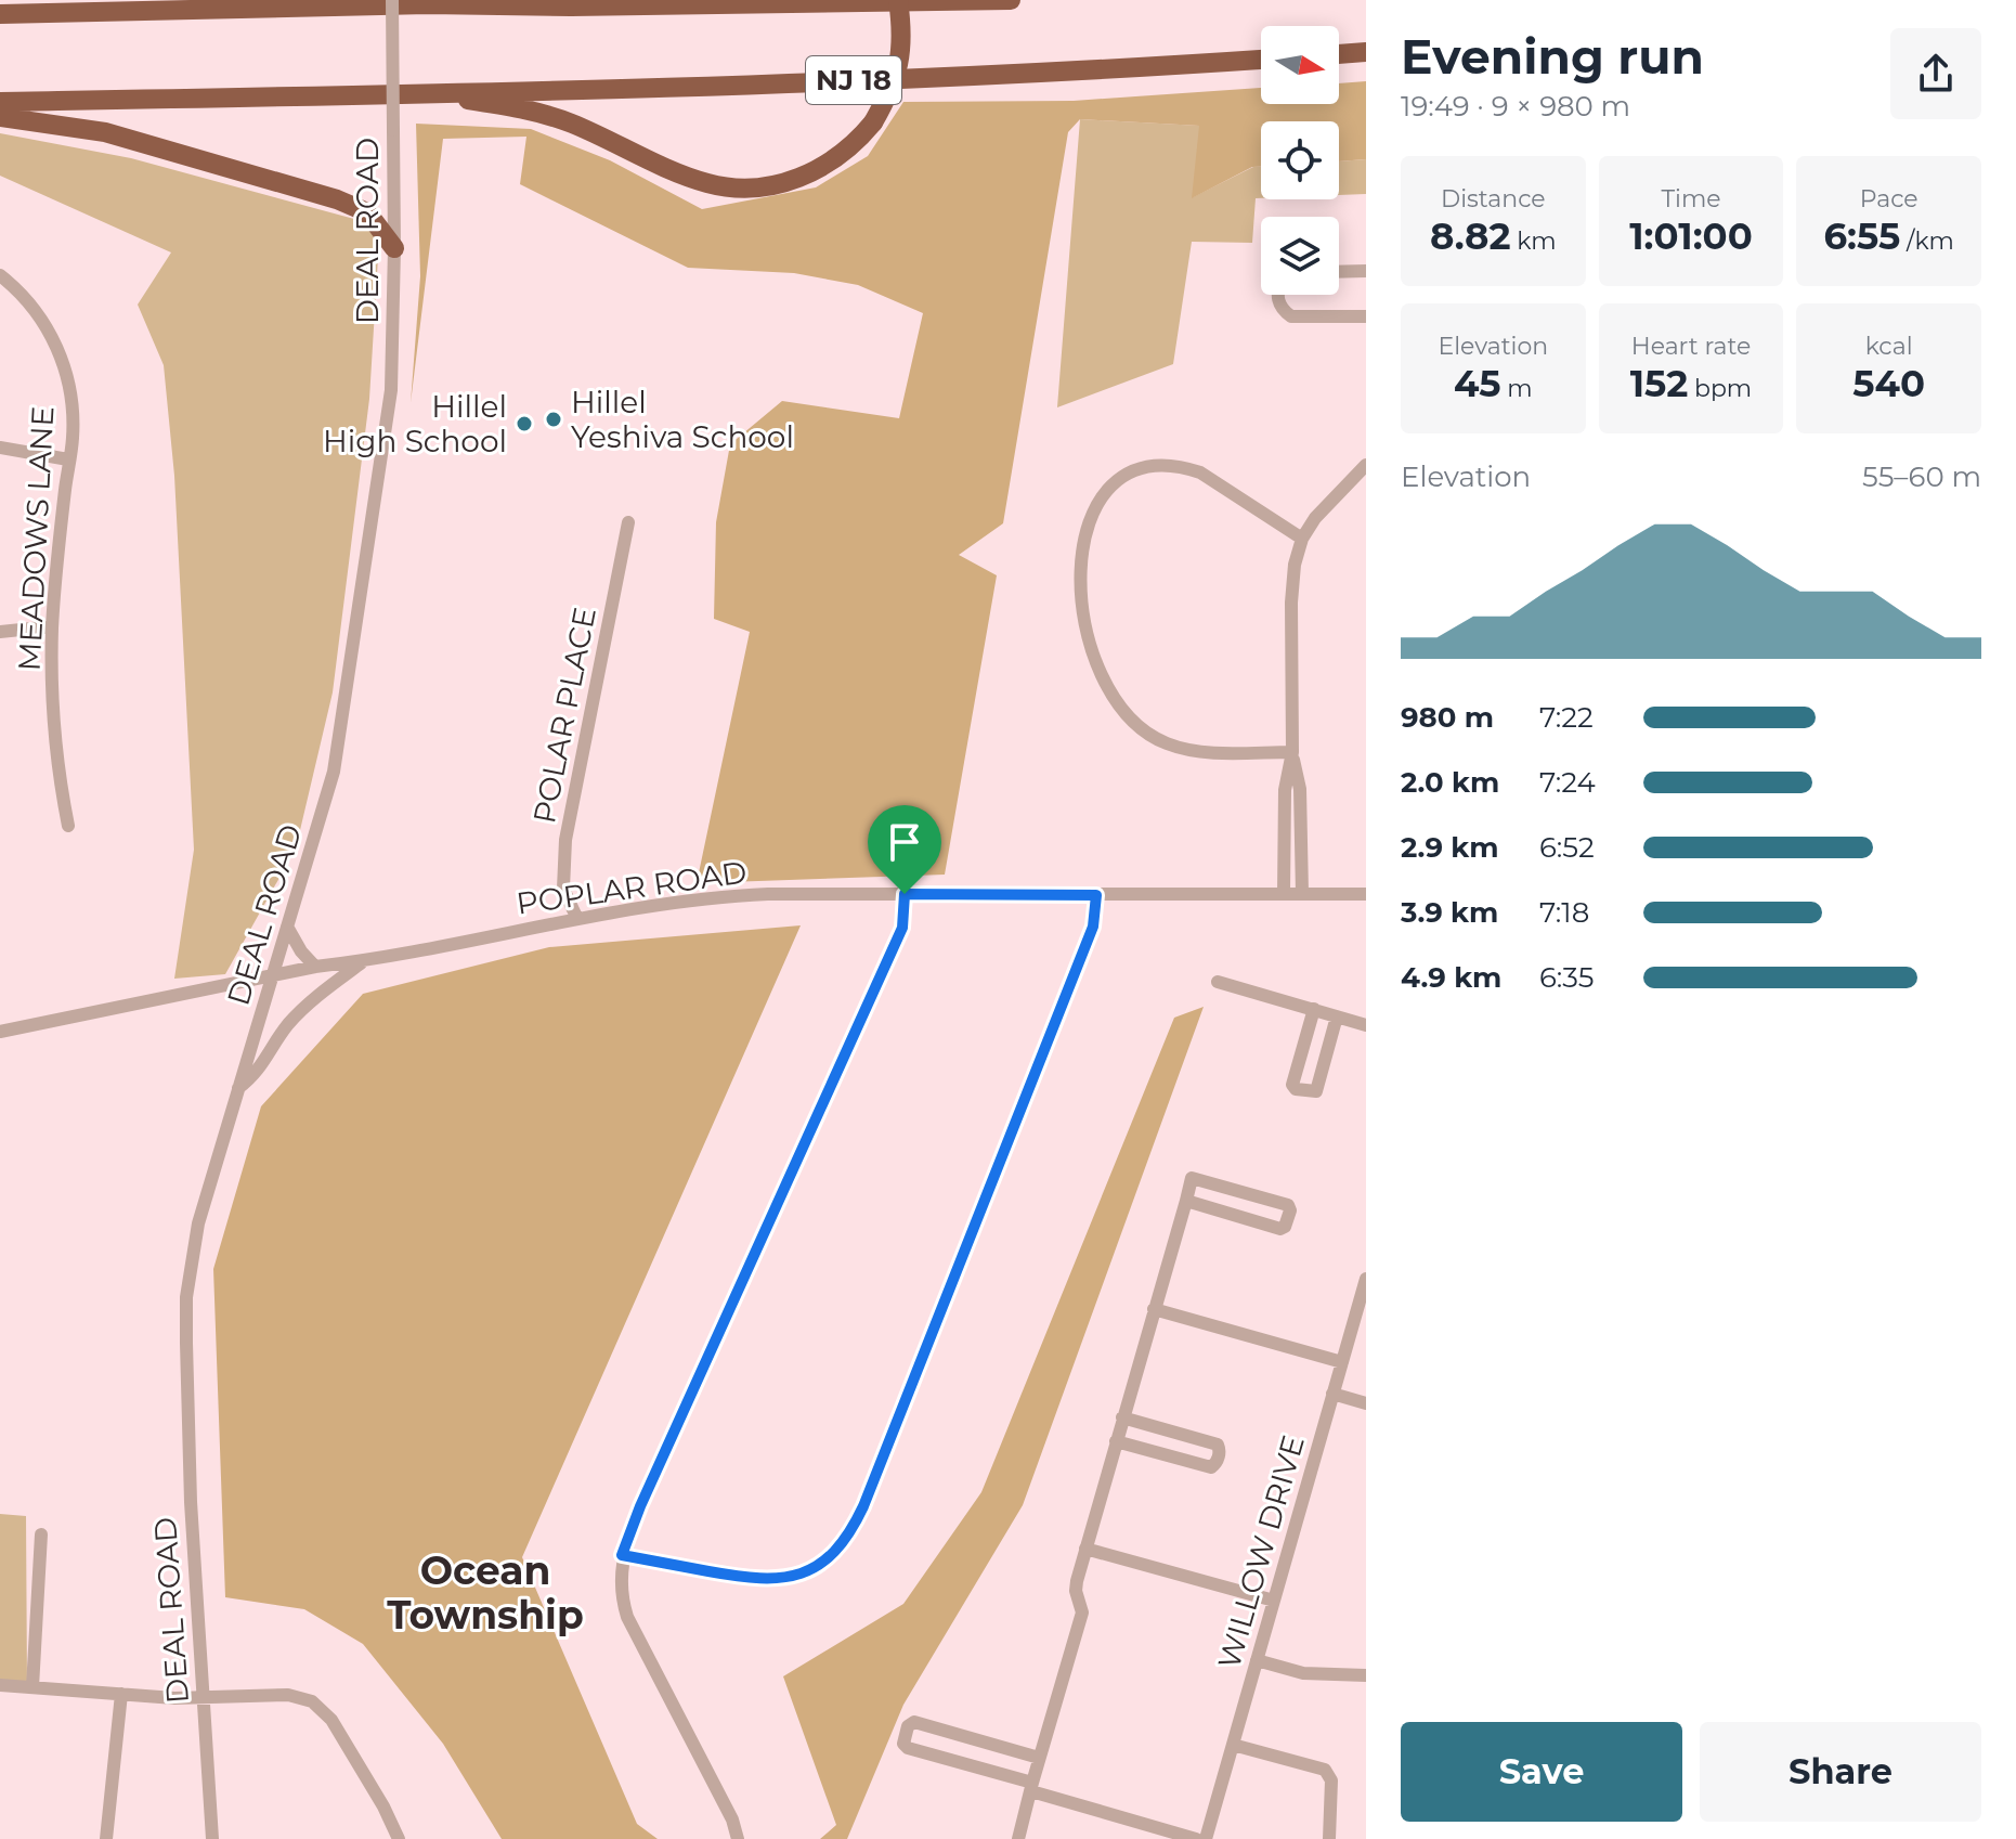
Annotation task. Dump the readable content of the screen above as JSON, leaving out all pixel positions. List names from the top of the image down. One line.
{"streets":{"highway":["NJ 18"],"street":["DEAL ROAD","MEADOWS LANE","POLAR PLACE","POPLAR ROAD","WILLOW DRIVE"]},"crossings":[["DEAL ROAD","POPLAR ROAD"],["POLAR PLACE","POPLAR ROAD"]],"districts":["Ocean Township"],"places":["Hillel Yeshiva School","Hillel High School"],"north":"right","page":{"heading":["Evening run","19:49 · 9 × 980 m"],"stats":[["Distance","8.82 km"],["Time","1:01:00"],["Pace","6:55 /km"],["Elevation","45 m"],["Heart rate","152 bpm"],["kcal","540"]],"chart":["Elevation","55–60 m"],"list":[{"name":"980 m","note":"7:22"},{"name":"2.0 km","note":"7:24"},{"name":"2.9 km","note":"6:52"},{"name":"3.9 km","note":"7:18"},{"name":"4.9 km","note":"6:35"}],"buttons":["Save","Share"]}}
